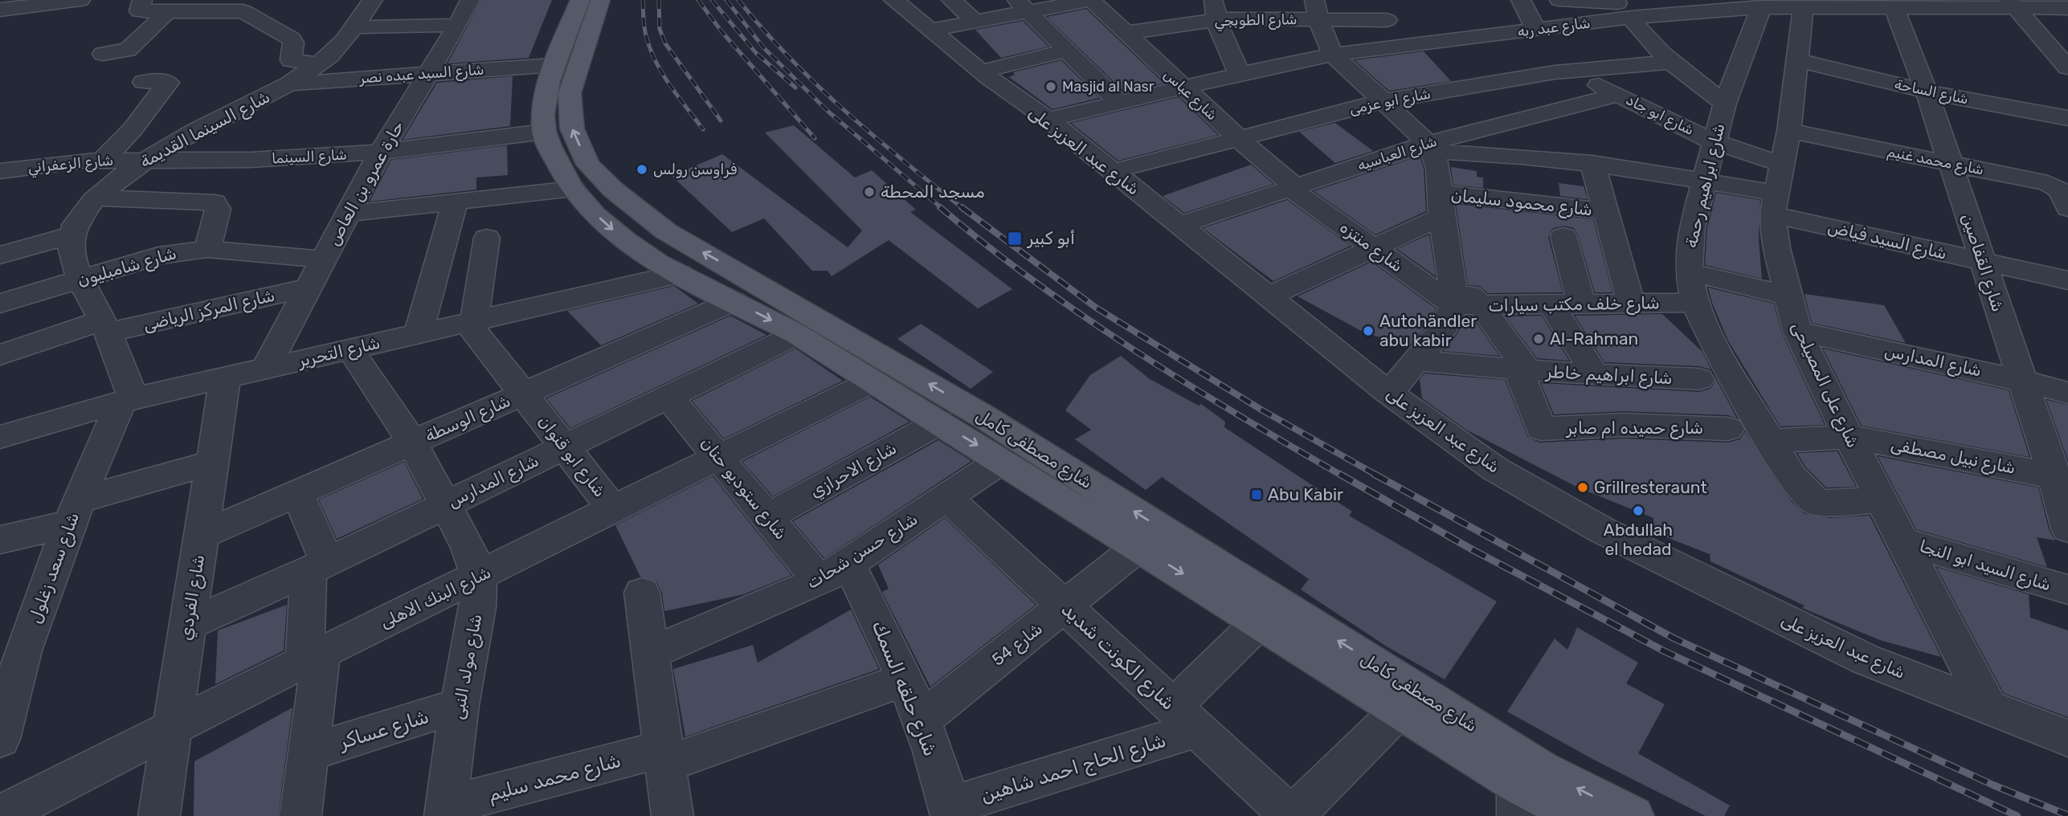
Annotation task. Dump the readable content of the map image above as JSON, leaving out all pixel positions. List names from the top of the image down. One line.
{"streets":{"main road":["شارع مصطفى كامل"],"street":["شارع الطوبجي","شارع عبد ربه","شارع السيد عبده نصر","شارع الساحة","شارع عباس","شارع ابو عزمى","شارع ابو جاد","شارع السينما القديمة","شارع عبد العزيز على","شارع العباسيه","شارع السينما","شارع محمد غنيم","شارع الزعفراني","حارة عمرو بن العاص","شارع ابراهيم رحمة","شارع محمود سليمان","شارع السيد فياض","شارع منتزه","شارع القفاصين","شارع شامبليون","شارع خلف مكتب سيارات","شارع المركز الرياضى","شارع التحرير","شارع المدارس","شارع ابراهيم خاطر","شارع على المصيلحى","شارع الوسطة","شارع حميده ام صابر","شارع ابو قنوان","شارع نبيل مصطفى","شارع الاحرازي","شارع ستوديو حنان","شارع حسن شحات","شارع السيد ابو النجا","شارع سعد زغلول","شارع الفردي","شارع البنك الاهلى","شارع 54","شارع الكونت شديد","شارع مولد النبى","شارع حلقه السمك","شارع عساكر","شارع الحاج احمد شاهين","شارع محمد سليم"]},"crossings":[["شارع الطوبجي","شارع عباس"],["شارع عبد ربه","شارع عباس"],["شارع عبد ربه","شارع عبد العزيز على"],["شارع عبد ربه","شارع ابراهيم رحمة"],["شارع عبد ربه","شارع القفاصين"],["شارع عبد ربه","شارع على المصيلحى"],["شارع السيد عبده نصر","شارع السينما القديمة"],["شارع السيد عبده نصر","حارة عمرو بن العاص"],["شارع السيد عبده نصر","شارع مصطفى كامل"],["شارع الساحة","شارع القفاصين"],["شارع الساحة","شارع على المصيلحى"],["شارع عباس","شارع ابو عزمى"],["شارع عباس","شارع العباسيه"],["شارع عباس","شارع منتزه"],["شارع ابو عزمى","شارع ابو جاد"],["شارع ابو عزمى","شارع عبد العزيز على"],["شارع ابو جاد","شارع العباسيه"],["شارع ابو جاد","شارع ابراهيم رحمة"],["شارع ابو جاد","شارع على المصيلحى"],["شارع السينما القديمة","شارع السينما"],["شارع السينما القديمة","شارع الزعفراني"],["شارع عبد العزيز على","شارع العباسيه"],["شارع عبد العزيز على","شارع على المصيلحى"],["شارع العباسيه","شارع السيد فياض"],["شارع العباسيه","شارع منتزه"],["شارع السينما","شارع الزعفراني"],["شارع السينما","حارة عمرو بن العاص"],["شارع السينما","شارع مصطفى كامل"],["شارع محمد غنيم","شارع القفاصين"],["شارع محمد غنيم","شارع على المصيلحى"],["حارة عمرو بن العاص","شارع شامبليون"],["حارة عمرو بن العاص","شارع المركز الرياضى"],["حارة عمرو بن العاص","شارع التحرير"],["شارع ابراهيم رحمة","شارع السيد فياض"],["شارع ابراهيم رحمة","شارع خلف مكتب سيارات"],["شارع ابراهيم رحمة","شارع على المصيلحى"],["شارع ابراهيم رحمة","شارع نبيل مصطفى"],["شارع السيد فياض","شارع القفاصين"],["شارع السيد فياض","شارع على المصيلحى"],["شارع منتزه","شارع خلف مكتب سيارات"],["شارع القفاصين","شارع المدارس"],["شارع القفاصين","شارع نبيل مصطفى"],["شارع التحرير","شارع مصطفى كامل"],["شارع التحرير","شارع ابو قنوان"],["شارع التحرير","شارع سعد زغلول"],["شارع التحرير","شارع الفردي"],["شارع التحرير","شارع مولد النبى"],["شارع المدارس","شارع على المصيلحى"],["شارع المدارس","شارع مصطفى كامل"],["شارع المدارس","شارع ابو قنوان"],["شارع المدارس","شارع ستوديو حنان"],["شارع المدارس","شارع الفردي"],["شارع المدارس","شارع مولد النبى"],["شارع ابراهيم خاطر","شارع حميده ام صابر"],["شارع على المصيلحى","شارع نبيل مصطفى"],["شارع على المصيلحى","شارع السيد ابو النجا"],["شارع الوسطة","شارع مصطفى كامل"],["شارع الوسطة","شارع ابو قنوان"],["شارع الوسطة","شارع الفردي"],["شارع الوسطة","شارع مولد النبى"],["شارع مصطفى كامل","شارع الاحرازي"],["شارع مصطفى كامل","شارع حسن شحات"],["شارع مصطفى كامل","شارع البنك الاهلى"],["شارع مصطفى كامل","شارع 54"],["شارع ابو قنوان","شارع البنك الاهلى"],["شارع الاحرازي","شارع ستوديو حنان"],["شارع ستوديو حنان","شارع حسن شحات"],["شارع ستوديو حنان","شارع البنك الاهلى"],["شارع ستوديو حنان","شارع حلقه السمك"],["شارع حسن شحات","شارع الكونت شديد"],["شارع حسن شحات","شارع حلقه السمك"],["شارع الفردي","شارع البنك الاهلى"],["شارع البنك الاهلى","شارع مولد النبى"],["شارع 54","شارع الكونت شديد"],["شارع 54","شارع حلقه السمك"],["شارع الكونت شديد","شارع الحاج احمد شاهين"],["شارع مولد النبى","شارع عساكر"],["شارع مولد النبى","شارع محمد سليم"],["شارع حلقه السمك","شارع الحاج احمد شاهين"],["شارع حلقه السمك","شارع محمد سليم"]],"places":{"other":["Masjid al Nasr","فراوسن رولس","مسجد المحطة","Autohändler abu kabir","Al-Rahman","Grillresteraunt","Abdullah el hedad"],"transit":["أبو كبير","Abu Kabir"]}}
